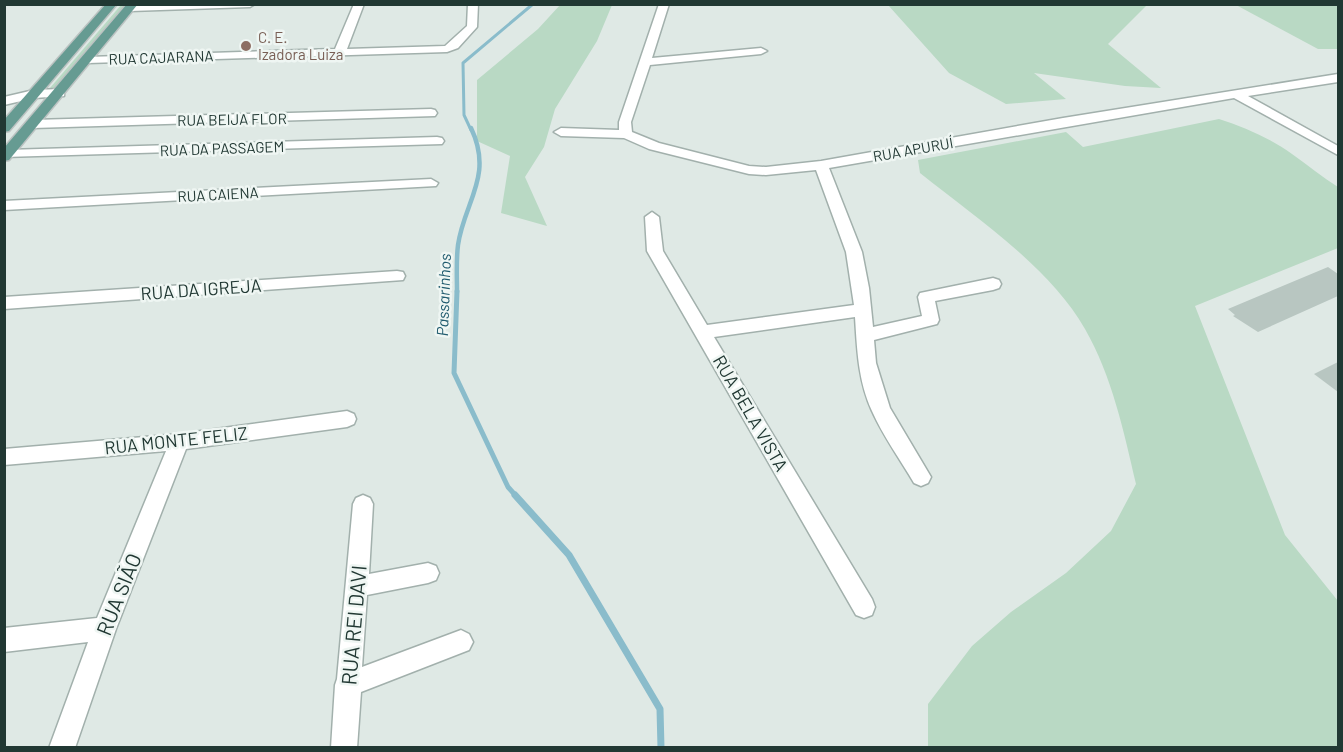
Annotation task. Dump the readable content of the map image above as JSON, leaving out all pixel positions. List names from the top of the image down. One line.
{"streets":{"street":["RUA CAJARANA","RUA BEIJA FLOR","RUA DA PASSAGEM","RUA APURUÍ","RUA CAIENA","RUA DA IGREJA","RUA BELA VISTA","RUA MONTE FELIZ","RUA SIÃO","RUA REI DAVI"]},"crossings":[["RUA MONTE FELIZ","RUA SIÃO"]],"water":["Passarinhos"],"places":["C. E. Izadora Luiza"]}
